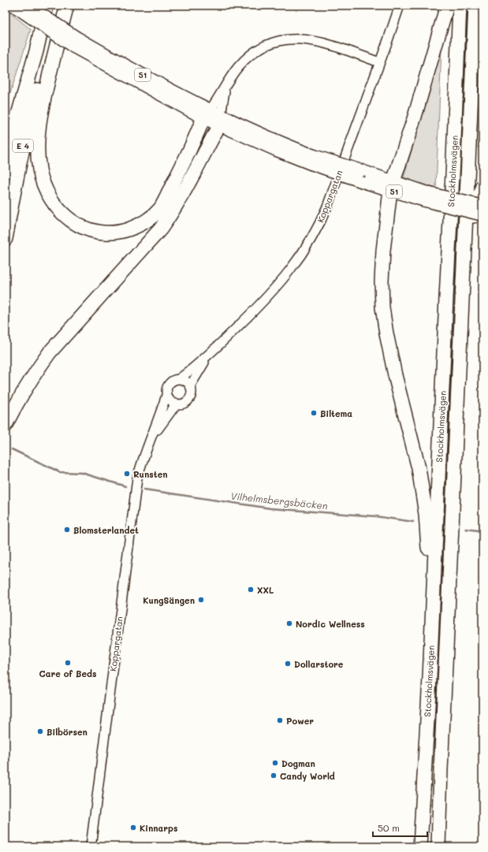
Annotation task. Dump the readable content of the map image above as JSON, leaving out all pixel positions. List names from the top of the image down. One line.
{"streets":{"highway":["E 4","Stockholmsvägen"],"main road":["51"],"street":["Koppargatan"]},"water":["Vilhelmsbergsbäcken"],"places":["Biltema","Runsten","Blomsterlandet","XXL","KungSängen","Nordic Wellness","Care of Beds","Dollarstore","Power","Bilbörsen","Dogman","Candy World","Kinnarps"],"scale_bar":"50 m"}
